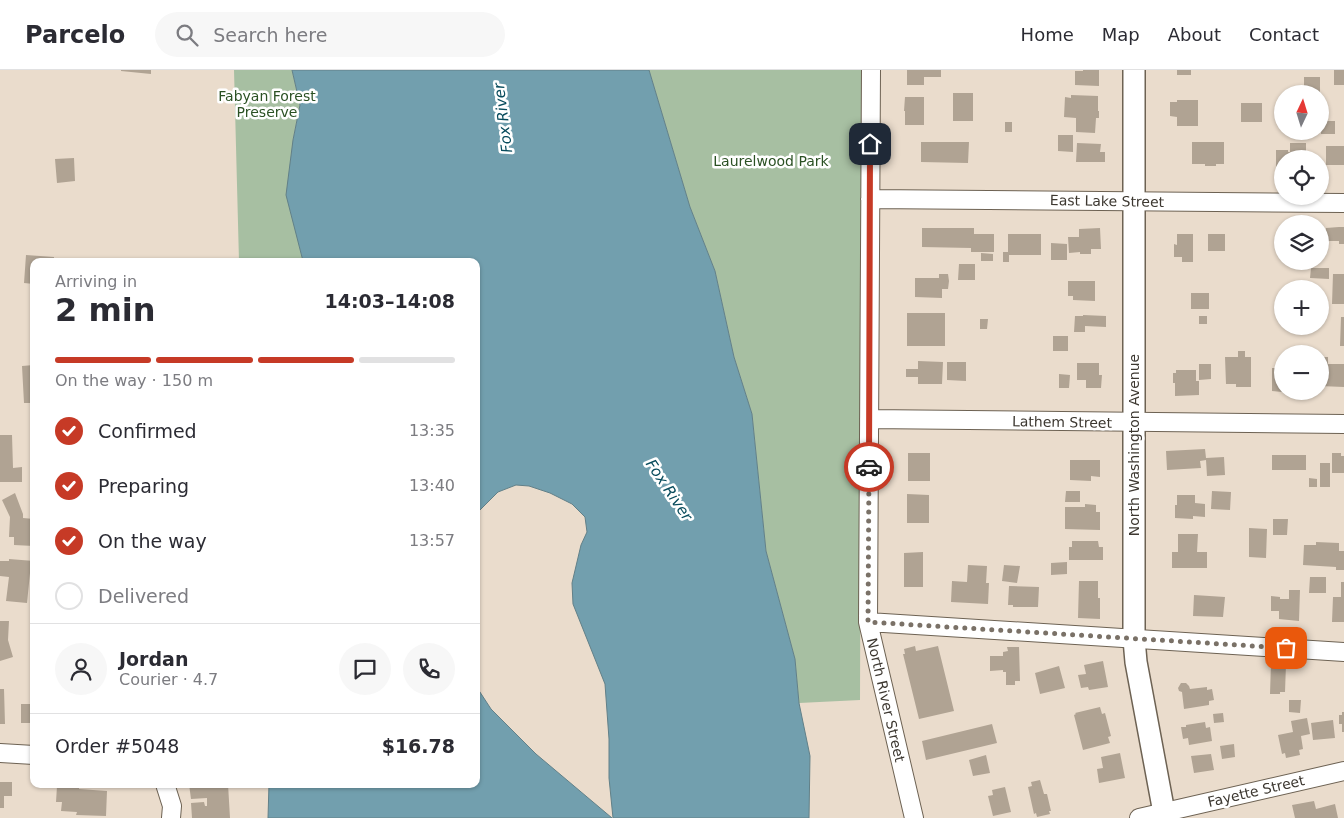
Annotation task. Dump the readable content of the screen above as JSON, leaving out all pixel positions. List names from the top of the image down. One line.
{"streets":{"main road":["North Washington Avenue"],"street":["East Lake Street","Lathem Street","North River Street","Fayette Street"]},"crossings":[["East Lake Street","North Washington Avenue"],["East Lake Street","North River Street"],["Lathem Street","North Washington Avenue"],["Lathem Street","North River Street"],["North Washington Avenue","Fayette Street"]],"water":["Fox River"],"parks":["Fabyan Forest Preserve","Laurelwood Park"],"north":"top","page":{"header":"Parcelo","search":"Search here","nav":["Home","Map","About","Contact"],"map_buttons":["+","−"],"heading":["2 min","Arriving in","14:03–14:08"],"panel":["Jordan","Courier · 4.7","Order #5048","$16.78"],"bar":"On the way · 150 m","list":[["Confirmed","13:35"],["Preparing","13:40"],["On the way","13:57"],"Delivered"]}}
